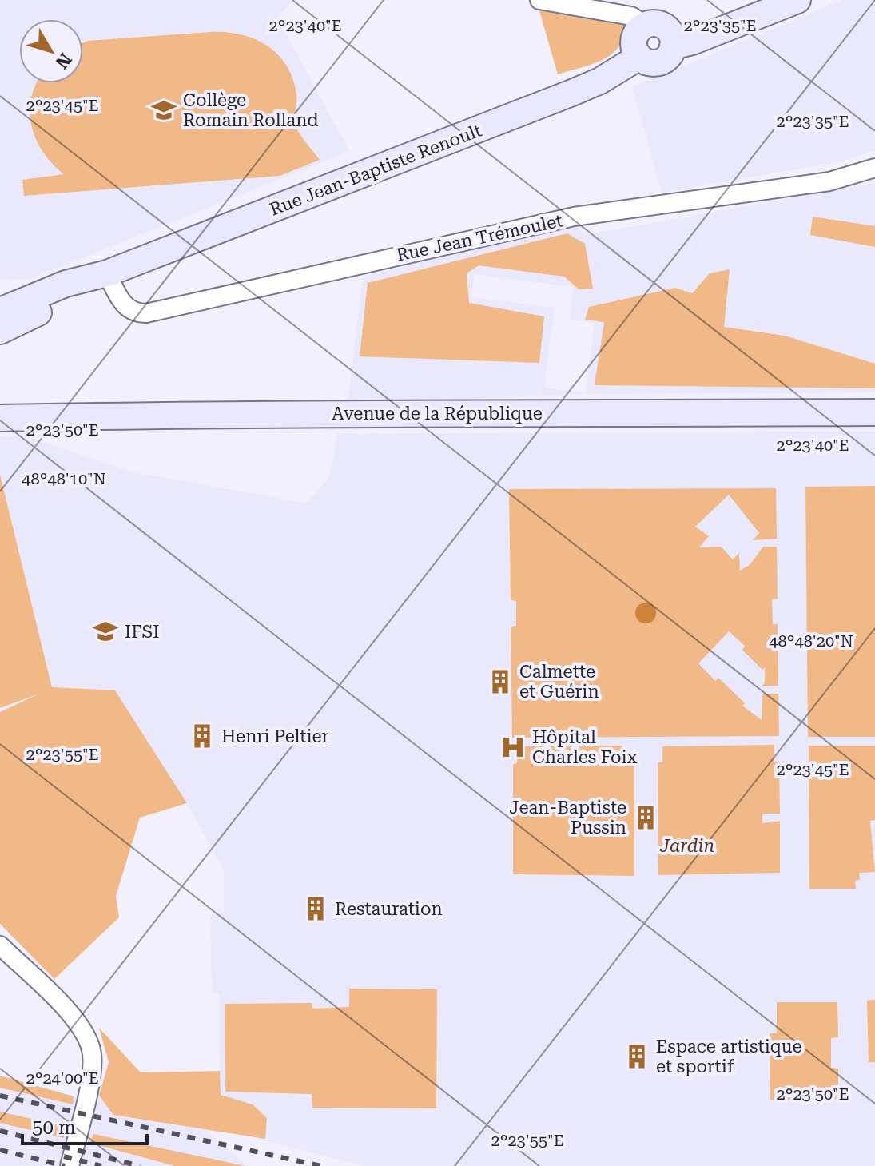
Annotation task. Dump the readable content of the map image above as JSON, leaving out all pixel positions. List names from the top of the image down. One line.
{"streets":{"main road":["Rue Jean-Baptiste Renoult","Avenue de la République"],"street":["Rue Jean Trémoulet"]},"crossings":[["Rue Jean-Baptiste Renoult","Rue Jean Trémoulet"]],"parks":["Jardin"],"places":{"school or university":["Collège Romain Rolland","IFSI"],"building":["Calmette et Guérin","Henri Peltier","Jean-Baptiste Pussin","Restauration","Espace artistique et sportif"],"hospital":["Hôpital Charles Foix"]},"scale_bar":"50 m","north":"bottom right","coordinates":["2°23'40\"E","2°23'35\"E","2°23'45\"E","2°23'50\"E","48°48'10\"N","48°48'20\"N","2°23'55\"E","2°24'00\"E"]}
